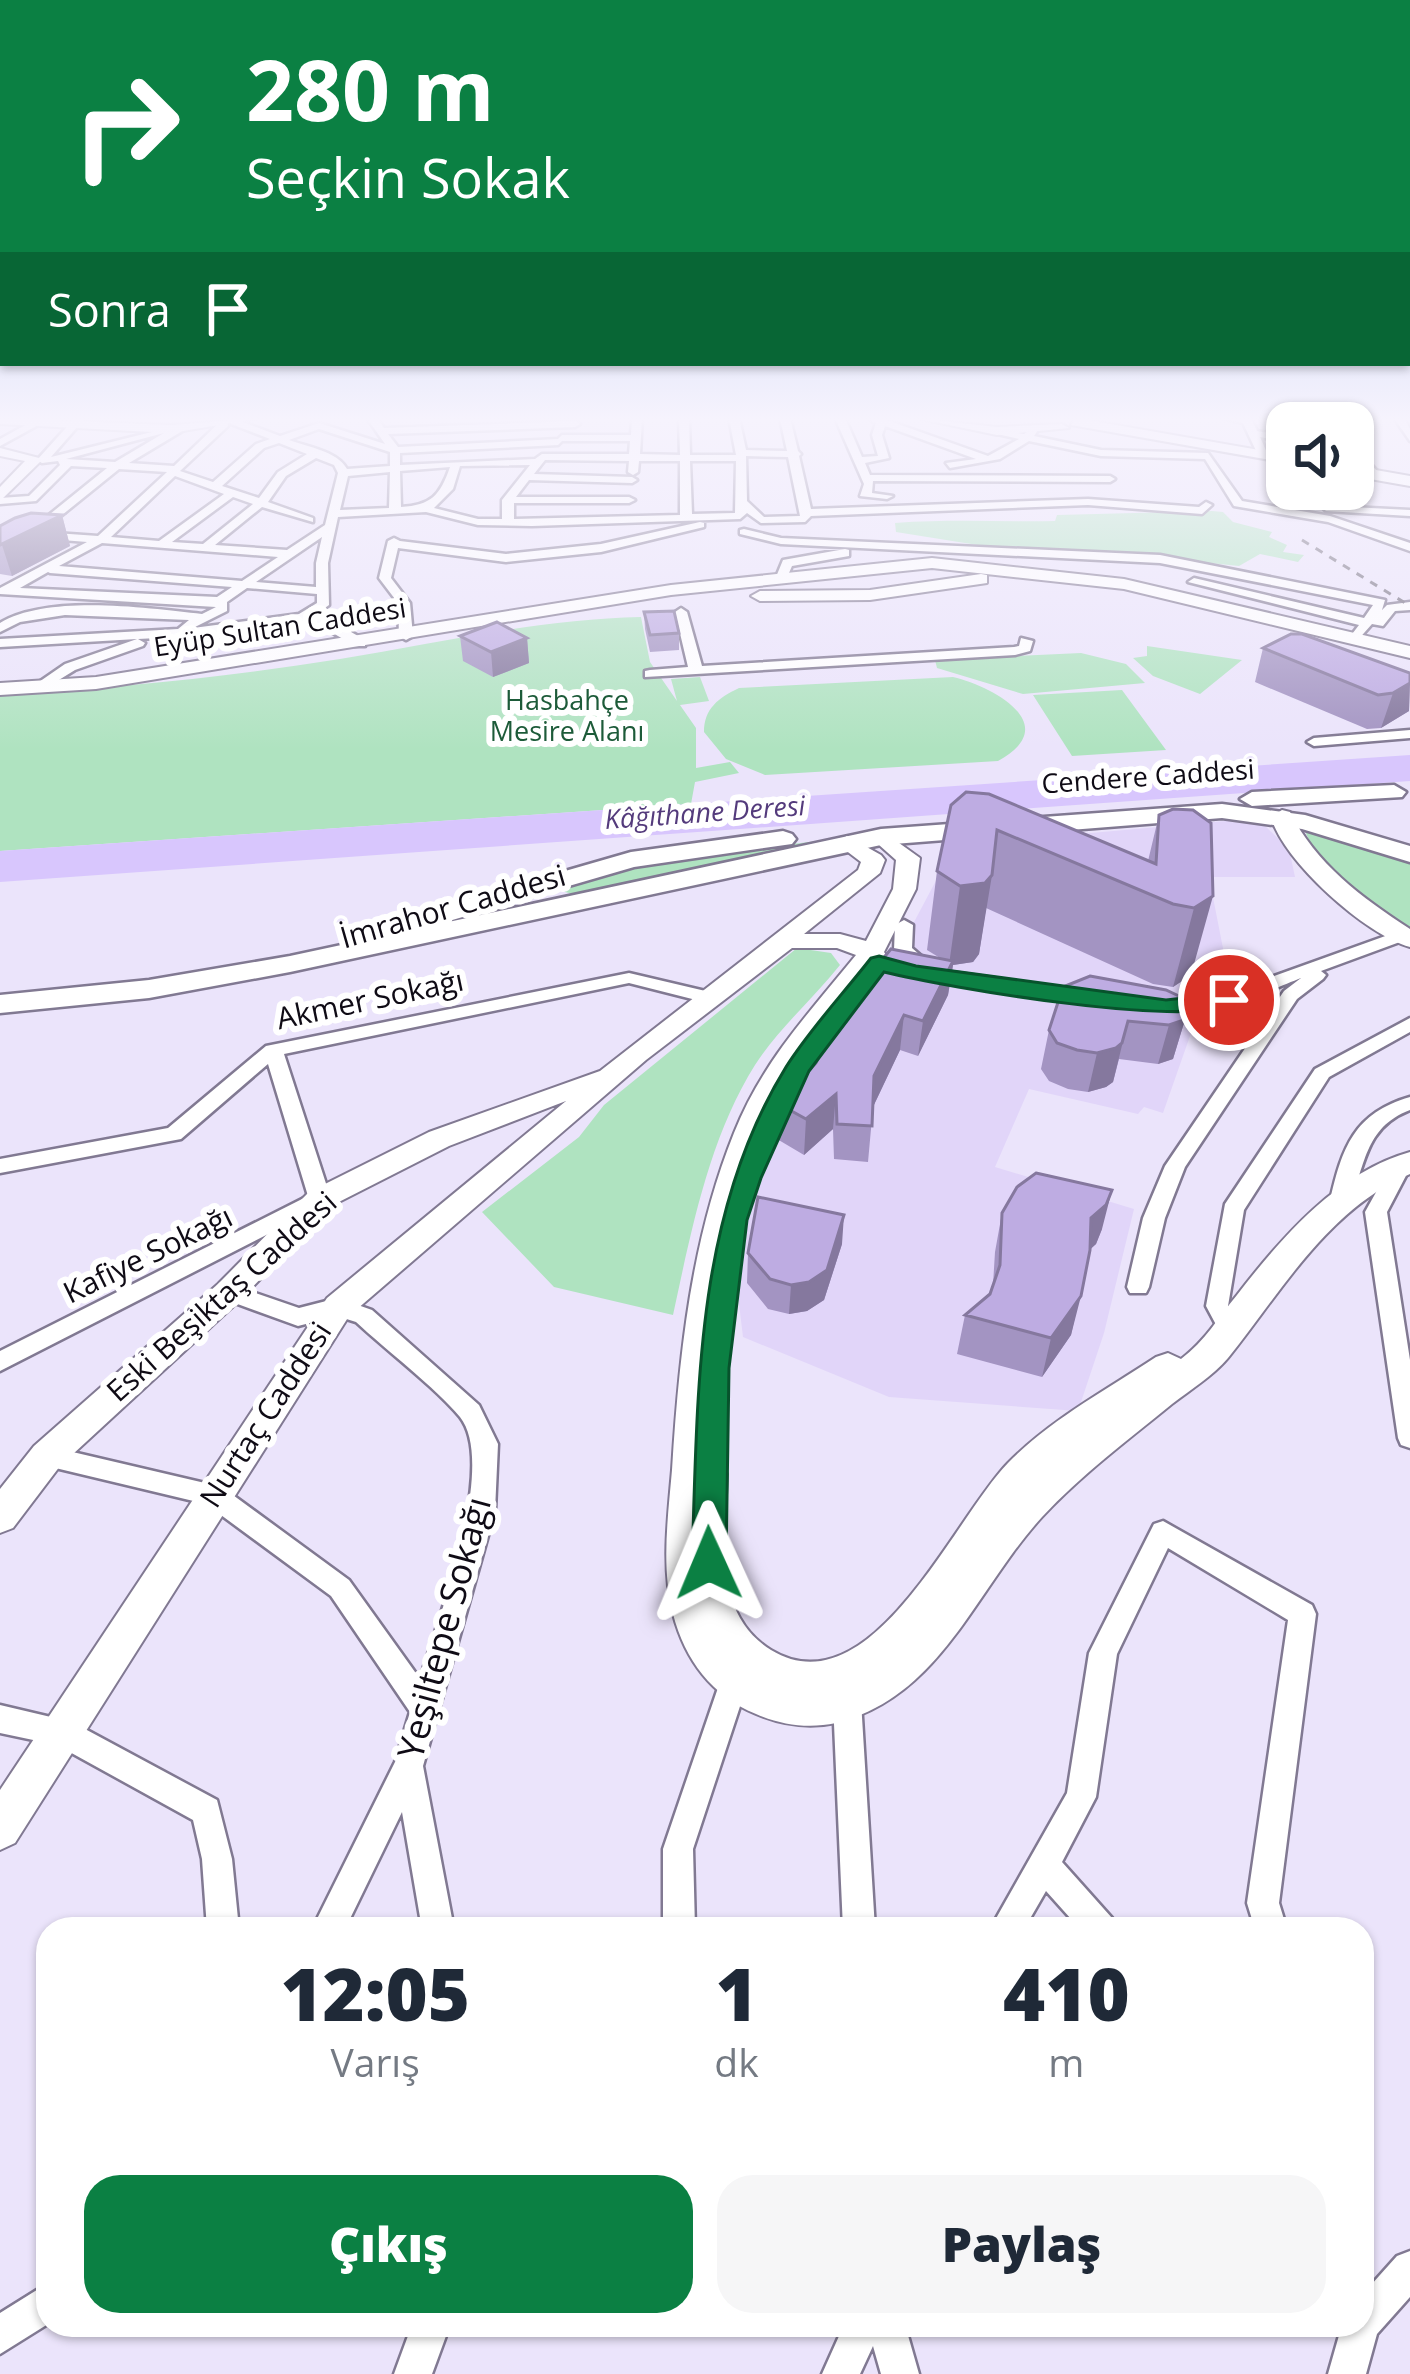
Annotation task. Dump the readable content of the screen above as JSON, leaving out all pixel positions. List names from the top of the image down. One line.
{"streets":{"main road":["Eyüp Sultan Caddesi","Cendere Caddesi","İmrahor Caddesi","Eski Beşiktaş Caddesi","Nurtaç Caddesi"],"street":["Akmer Sokağı","Kafiye Sokağı","Yeşiltepe Sokağı"]},"crossings":[["Cendere Caddesi","İmrahor Caddesi"],["Kafiye Sokağı","Eski Beşiktaş Caddesi"],["Eski Beşiktaş Caddesi","Nurtaç Caddesi"],["Nurtaç Caddesi","Yeşiltepe Sokağı"]],"water":["Kâğıthane Deresi"],"parks":["Hasbahçe Mesire Alanı"],"page":{"turn":["280 m","Seçkin Sokak"],"then":"Sonra","eta":["12:05","Varış","1","dk","410","m"],"buttons":["Çıkış","Paylaş"]}}
